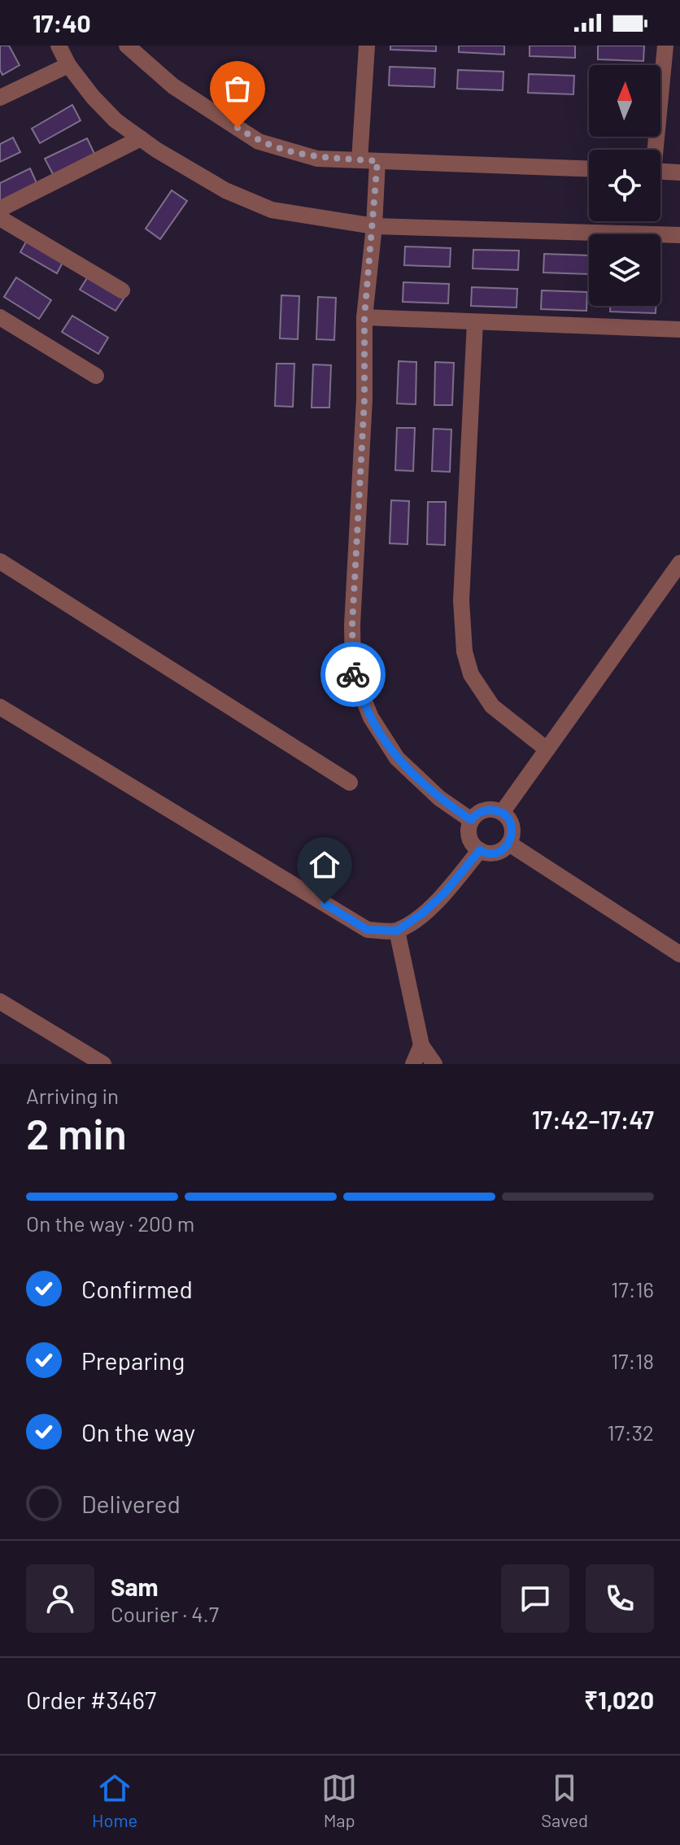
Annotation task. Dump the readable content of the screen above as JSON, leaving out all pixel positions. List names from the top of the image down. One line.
{"north":"top","page":{"status":"17:40","heading":["2 min","Arriving in","17:42–17:47"],"panel":["Sam","Courier · 4.7","Order #3467","₹1,020"],"bar":"On the way · 200 m","list":[["Confirmed","17:16"],["Preparing","17:18"],["On the way","17:32"],"Delivered"],"tabs":["Home","Map","Saved"]}}
